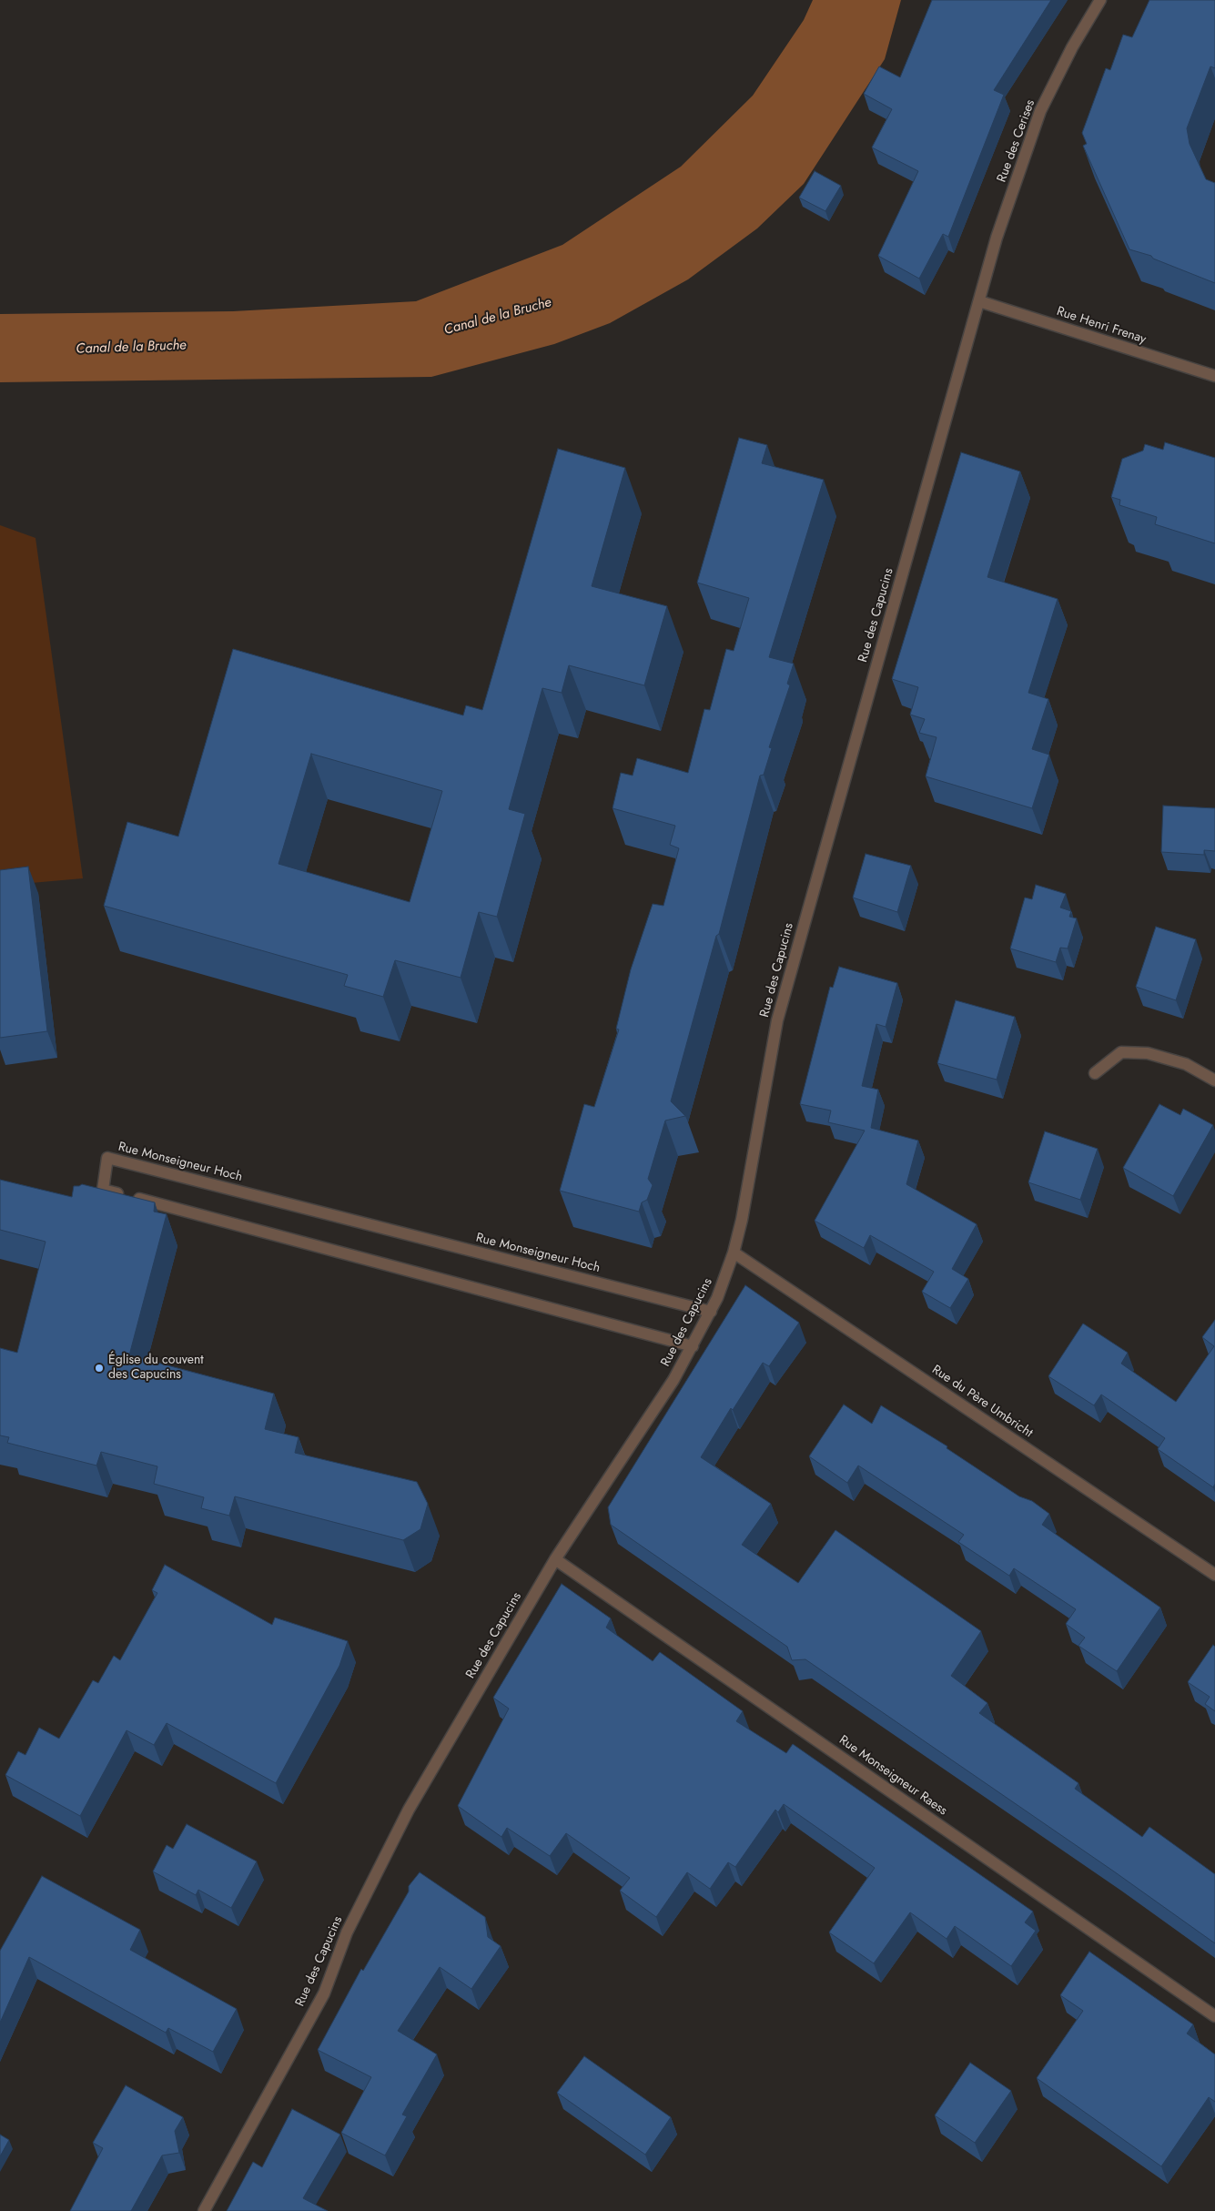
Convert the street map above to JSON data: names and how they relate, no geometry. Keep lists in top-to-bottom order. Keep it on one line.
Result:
{"streets":{"street":["Rue des Cerises","Rue Henri Frenay","Rue des Capucins","Rue Monseigneur Hoch","Rue du Père Umbricht","Rue Monseigneur Raess"]},"crossings":[["Rue des Cerises","Rue Henri Frenay"],["Rue des Cerises","Rue des Capucins"],["Rue Henri Frenay","Rue des Capucins"],["Rue des Capucins","Rue Monseigneur Hoch"],["Rue des Capucins","Rue du Père Umbricht"],["Rue des Capucins","Rue Monseigneur Raess"]],"water":["Canal de la Bruche"],"places":["Église du couvent des Capucins"]}
